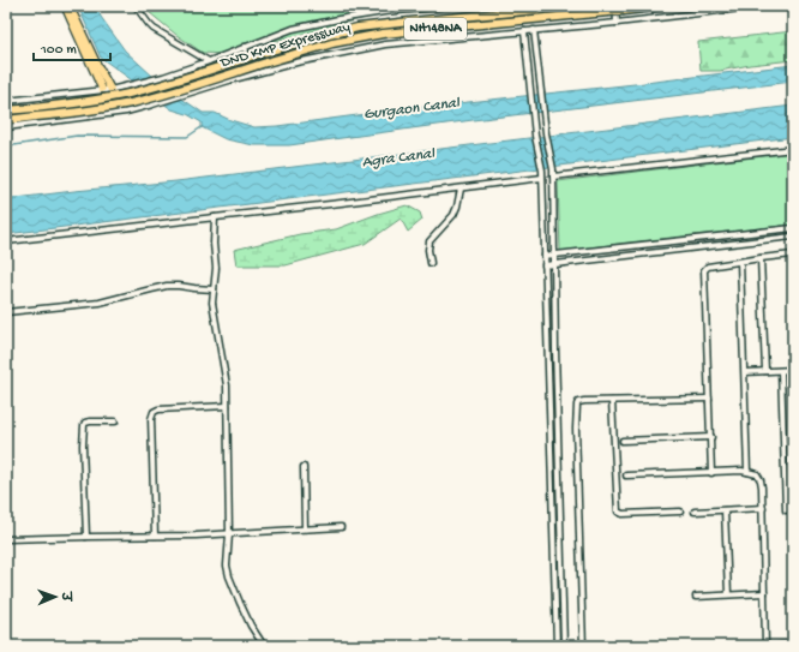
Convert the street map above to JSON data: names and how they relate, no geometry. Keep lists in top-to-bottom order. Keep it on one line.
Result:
{"streets":{"highway":["NH148NA","DND KMP Expressway"]},"water":["Gurgaon Canal","Agra Canal"],"scale_bar":"100 m","north":"right"}
